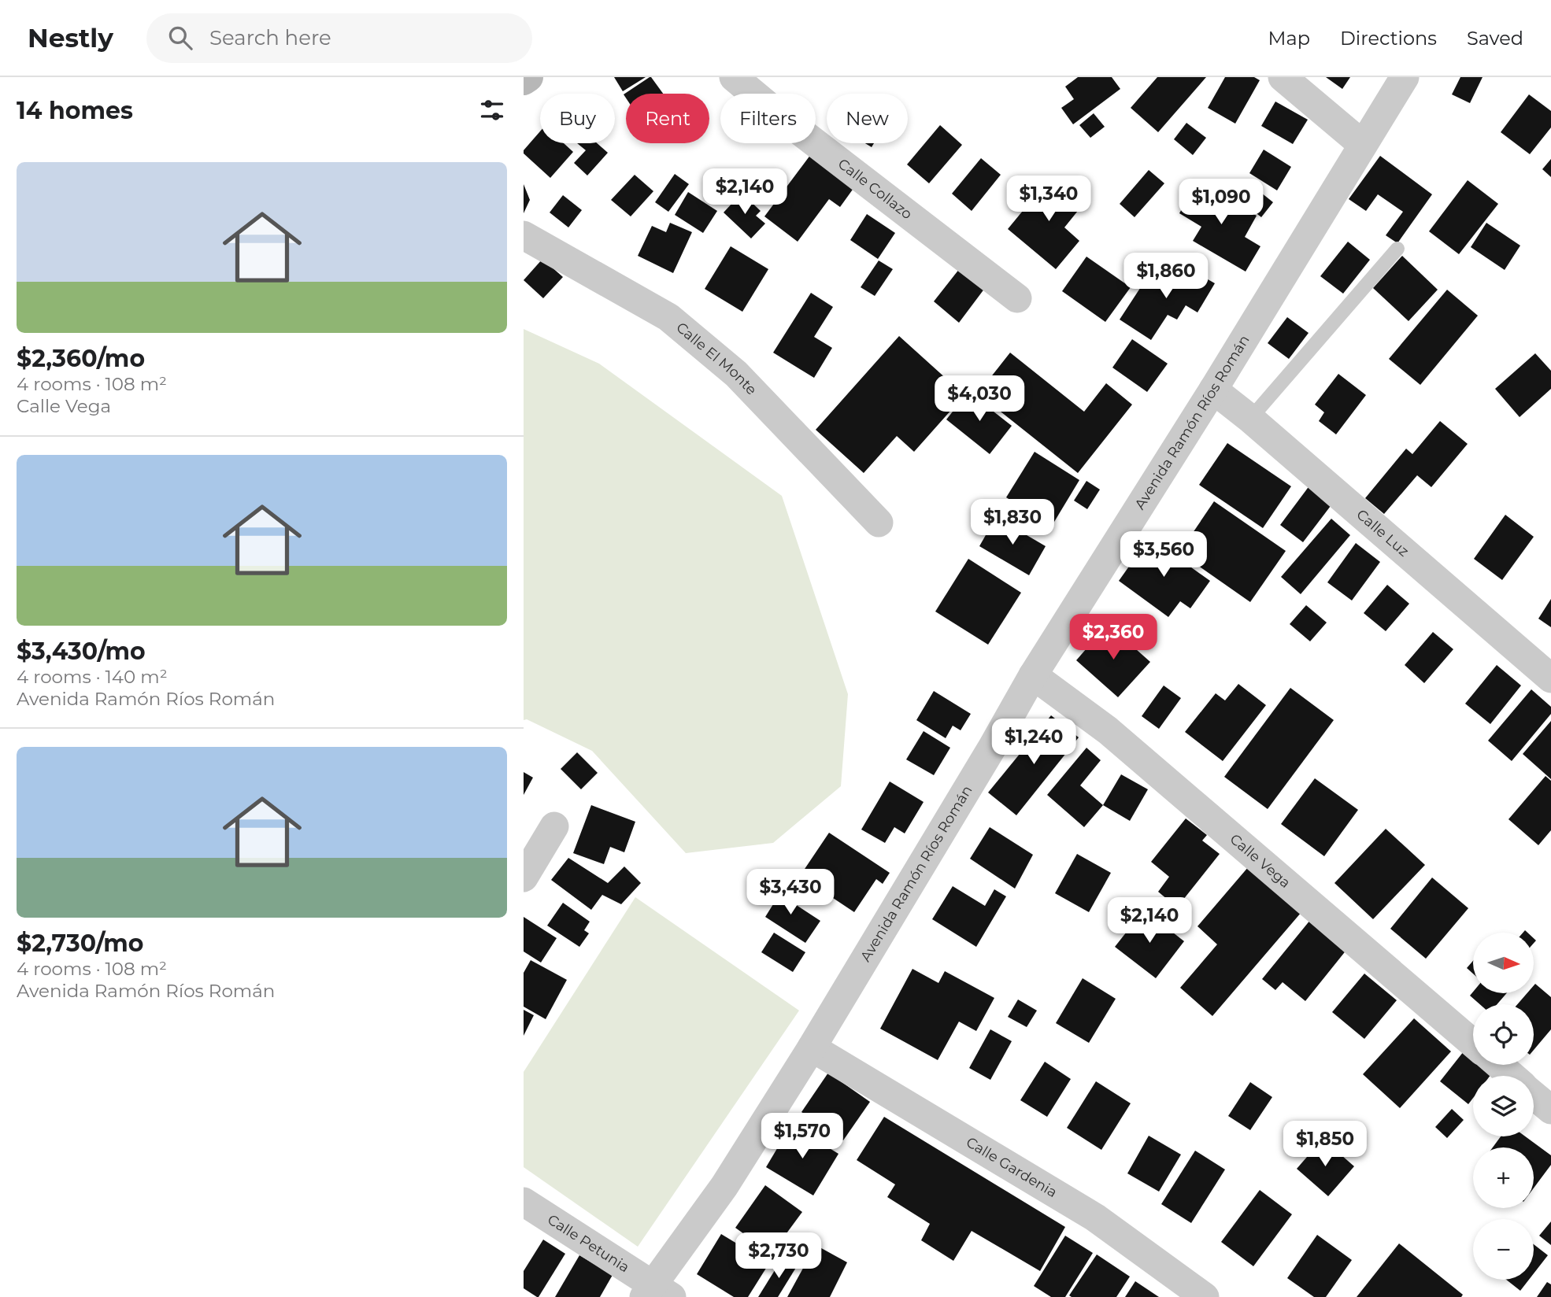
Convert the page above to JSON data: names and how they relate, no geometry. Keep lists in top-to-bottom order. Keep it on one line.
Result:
{"streets":{"street":["Calle Collazo","Calle El Monte","Avenida Ramón Ríos Román","Calle Luz","Calle Vega","Calle Gardenia","Calle Petunia"]},"crossings":[["Avenida Ramón Ríos Román","Calle Luz"],["Avenida Ramón Ríos Román","Calle Vega"],["Avenida Ramón Ríos Román","Calle Gardenia"],["Avenida Ramón Ríos Román","Calle Petunia"]],"north":"right","page":{"header":"Nestly","search":"Search here","nav":["Map","Directions","Saved"],"heading":"14 homes","chip":["Buy","Rent","Filters","New"],"list":[{"name":"$2,360/mo","note":"4 rooms · 108 m² · Calle Vega"},{"name":"$3,430/mo","note":"4 rooms · 140 m² · Avenida Ramón Ríos Román"},{"name":"$2,730/mo","note":"4 rooms · 108 m² · Avenida Ramón Ríos Román"}],"price":["$2,140","$1,340","$1,090","$1,860","$4,030","$1,830","$3,560","$2,360","$1,240","$3,430","$2,140","$1,570","$1,850","$2,730"],"map_buttons":["+","−"]}}
